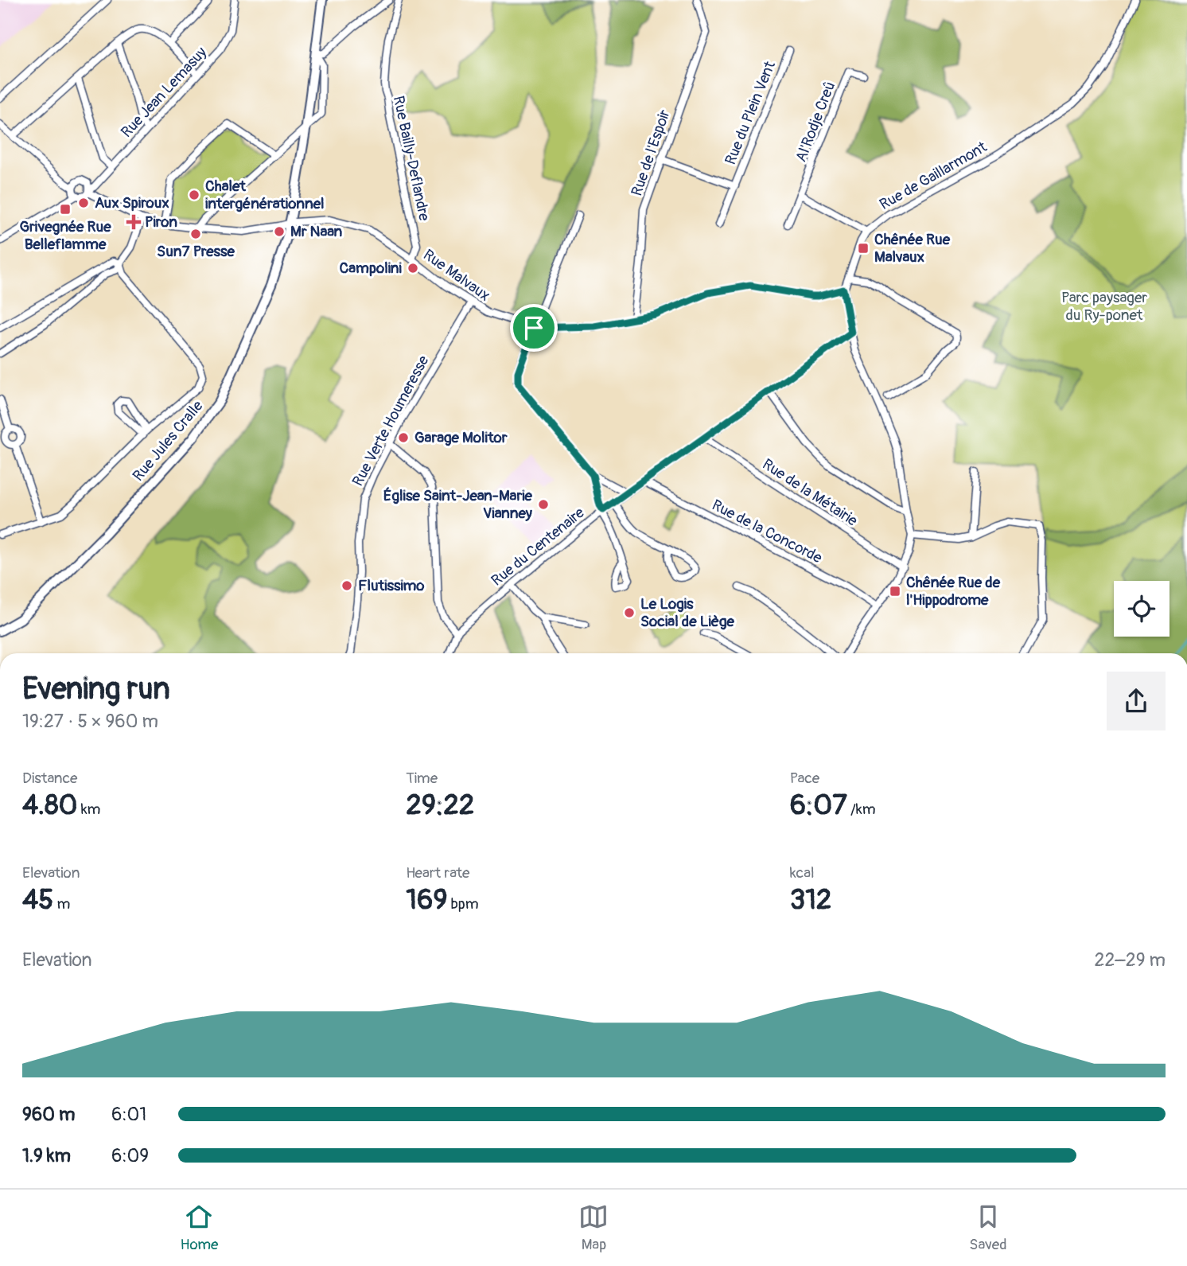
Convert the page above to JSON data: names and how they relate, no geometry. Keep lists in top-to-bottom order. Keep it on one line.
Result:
{"streets":{"street":["Rue Jean Lemasuy","Rue du Plein Vent","Al'Rodje Creû","Rue de l'Espoir","Rue Bailly-Deflandre","Rue de Gaillarmont","Rue Malvaux","Rue Verte Houmeresse","Rue Jules Cralle","Rue de la Métairie","Rue de la Concorde","Rue du Centenaire"]},"crossings":[["Rue Jean Lemasuy","Rue Malvaux"],["Rue du Plein Vent","Rue de l'Espoir"],["Rue de l'Espoir","Rue Malvaux"],["Rue Bailly-Deflandre","Rue Malvaux"],["Rue de Gaillarmont","Rue Malvaux"],["Rue Malvaux","Rue Verte Houmeresse"],["Rue Malvaux","Rue Jules Cralle"],["Rue de la Métairie","Rue du Centenaire"],["Rue de la Concorde","Rue du Centenaire"]],"parks":["Parc paysager du Ry-ponet"],"places":{"other":["Chalet intergénérationnel","Aux Spiroux","Mr Naan","Sun7 Presse","Campolini","Garage Molitor","Église Saint-Jean-Marie Vianney","Flutissimo","Le Logis Social de Liège"],"transit":["Grivegnée Rue Belleflamme","Chênée Rue Malvaux","Chênée Rue de l'Hippodrome"],"health":["Piron"]},"page":{"heading":["Evening run","19:27 · 5 × 960 m"],"stats":[["Distance","4.80 km"],["Time","29:22"],["Pace","6:07 /km"],["Elevation","45 m"],["Heart rate","169 bpm"],["kcal","312"]],"chart":["Elevation","22–29 m"],"list":[{"name":"960 m","note":"6:01"},{"name":"1.9 km","note":"6:09"}],"tabs":["Home","Map","Saved"]}}
